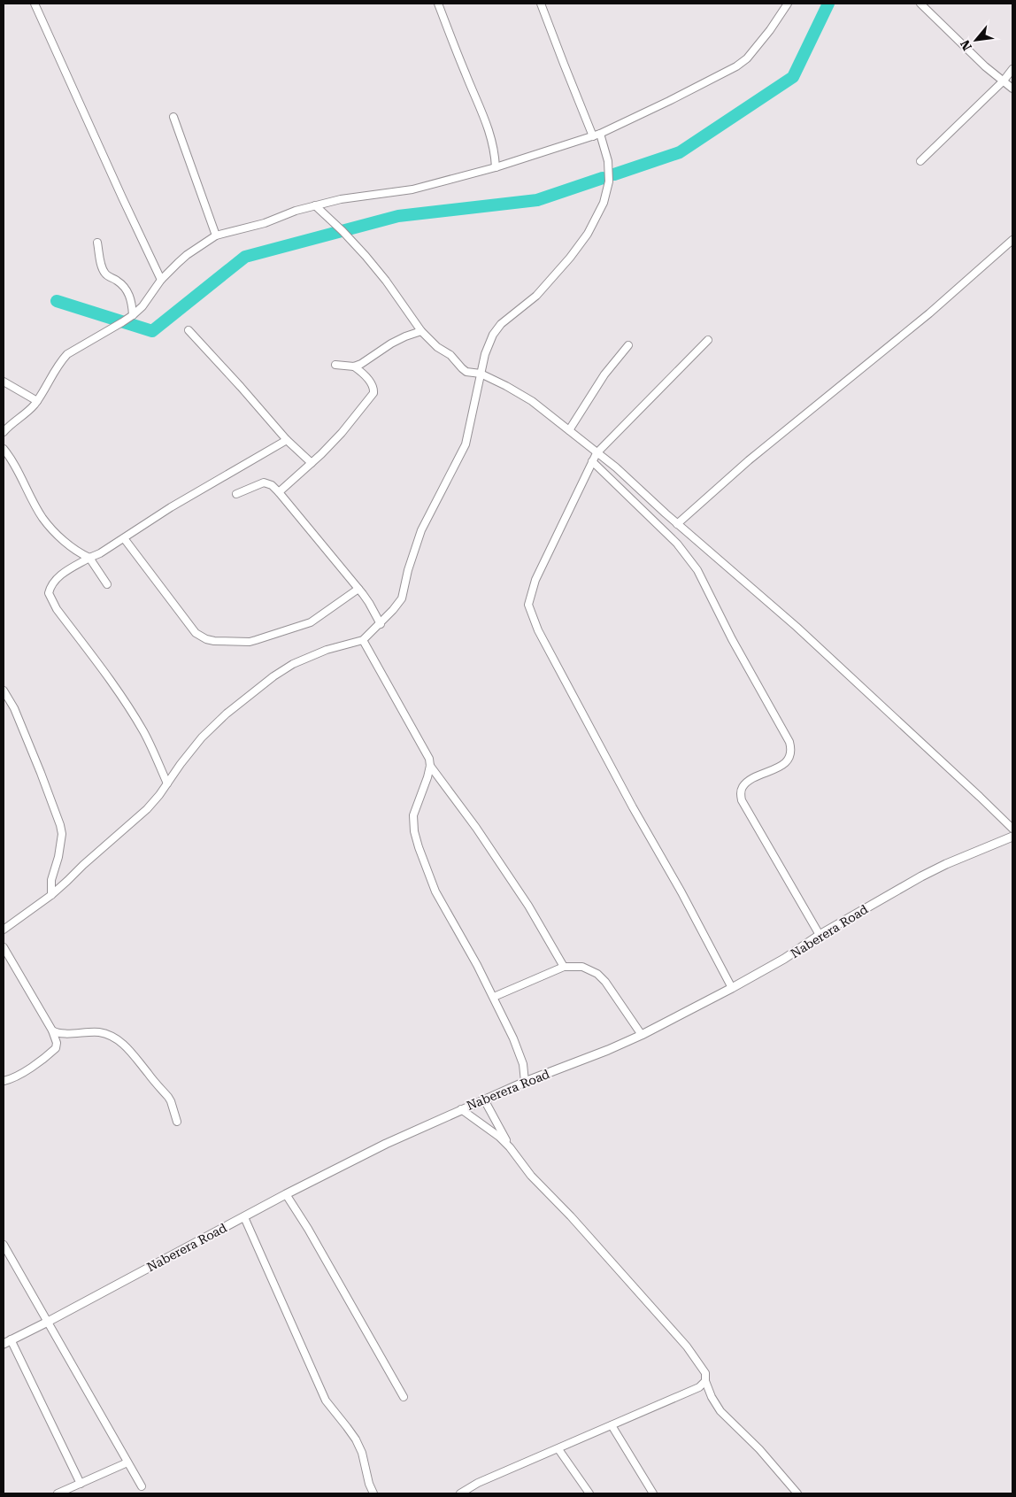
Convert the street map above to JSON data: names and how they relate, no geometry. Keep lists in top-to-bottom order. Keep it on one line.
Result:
{"streets":{"street":["Naberera Road"]},"north":"bottom left"}
